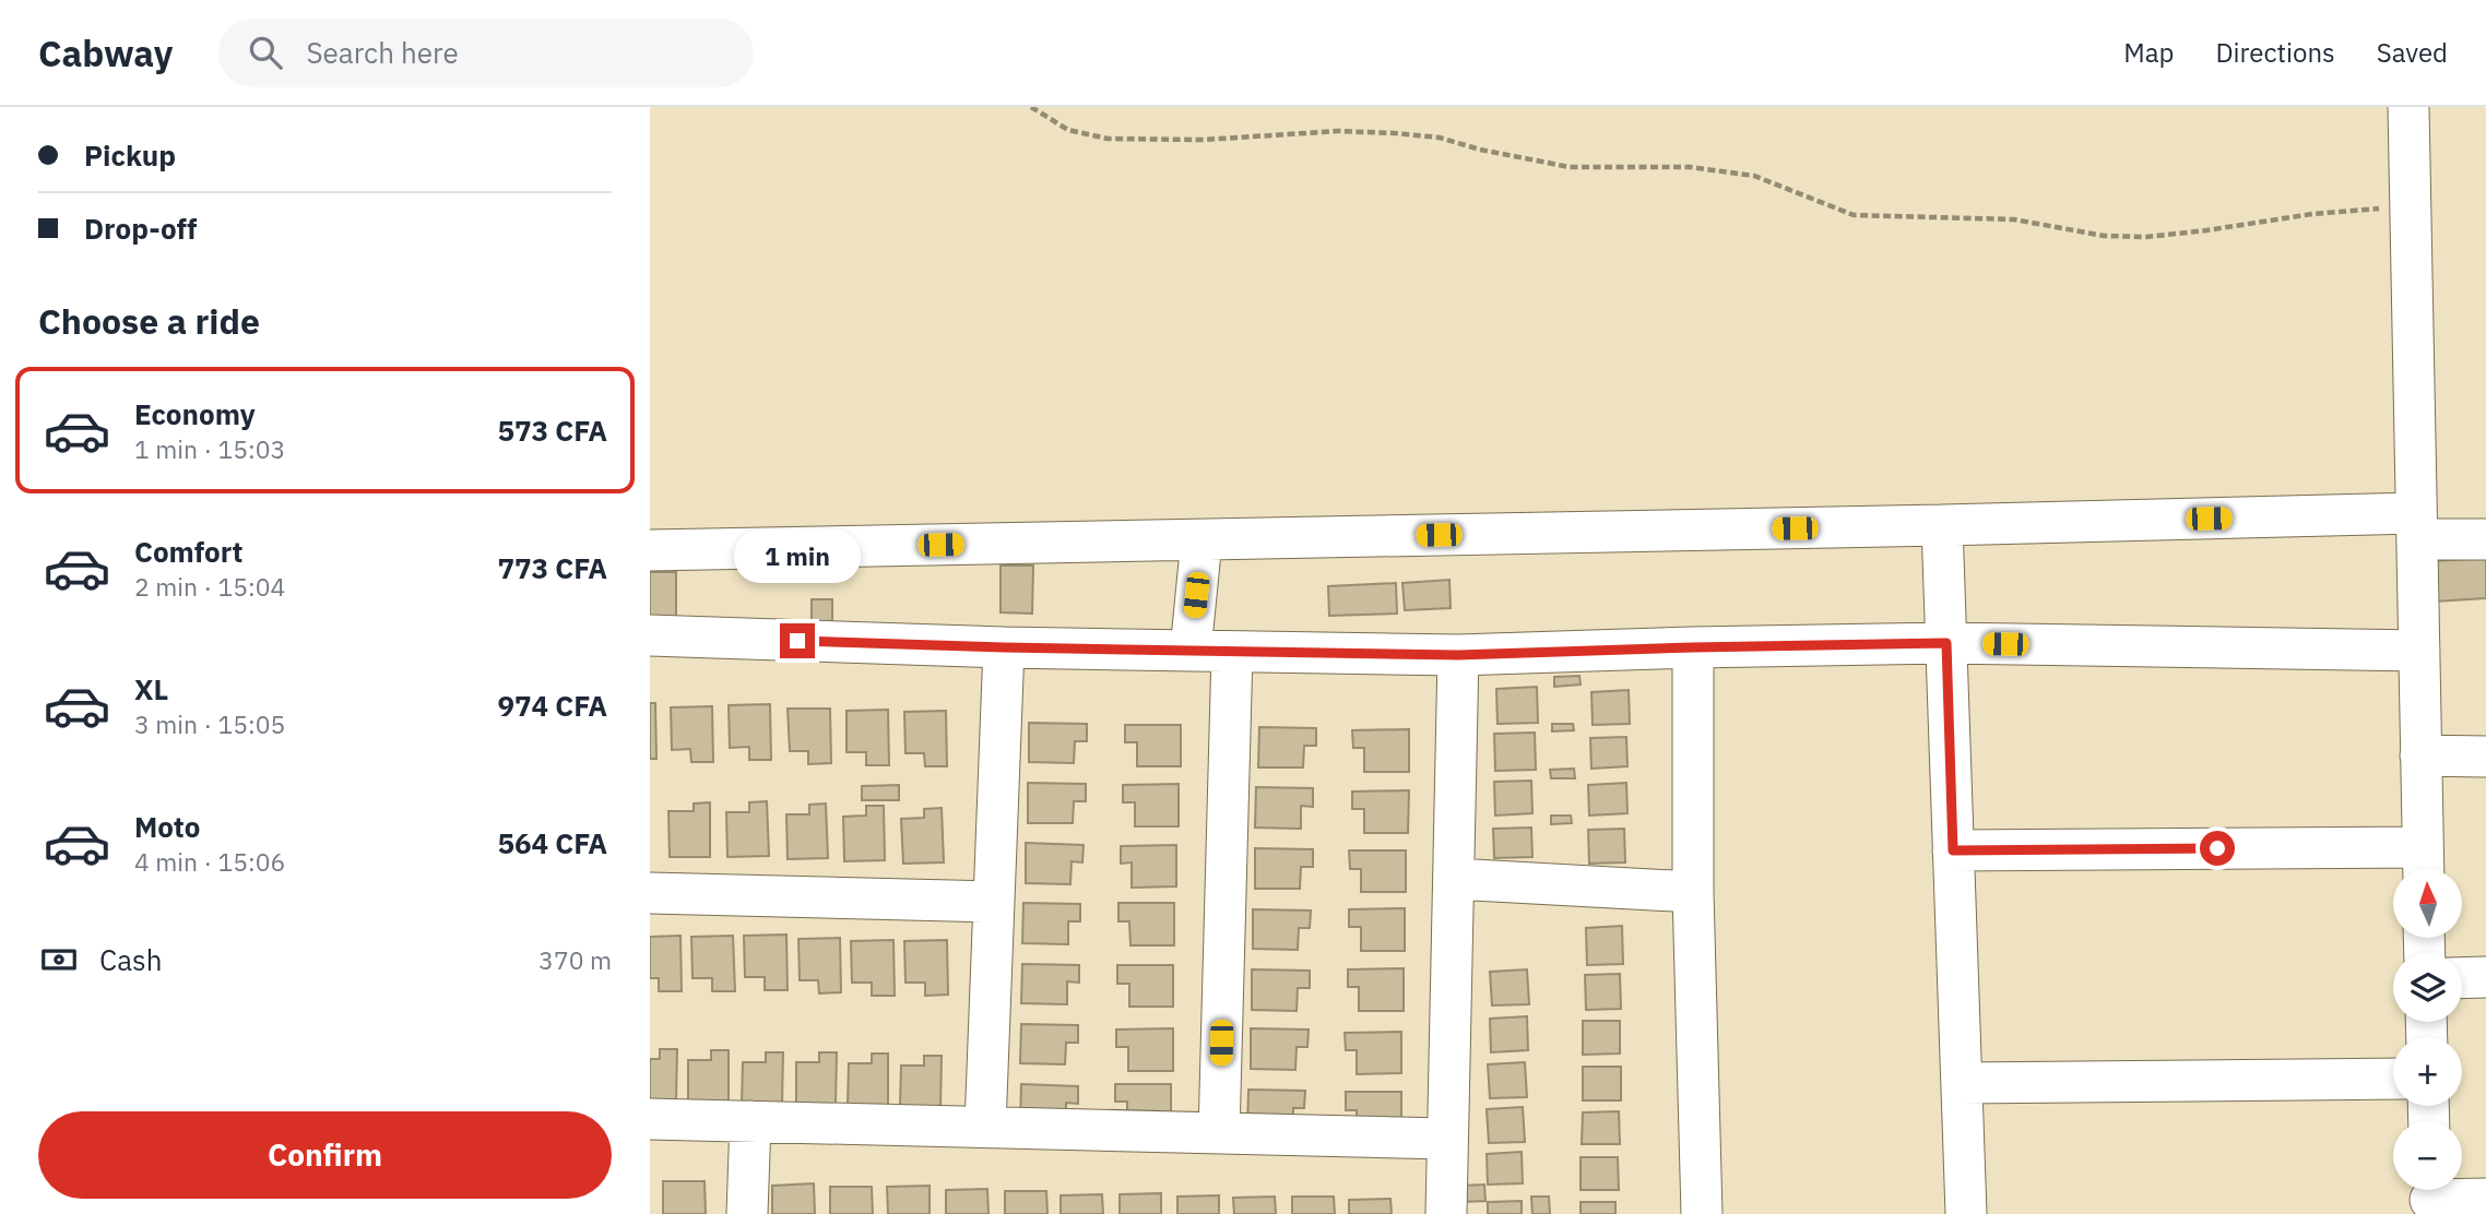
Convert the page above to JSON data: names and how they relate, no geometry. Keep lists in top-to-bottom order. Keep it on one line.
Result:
{"north":"top","page":{"header":"Cabway","search":"Search here","nav":["Map","Directions","Saved"],"banner":["Pickup","Drop-off"],"heading":"Choose a ride","list":[{"name":"Economy","note":"1 min · 15:03","value":"573 CFA"},{"name":"Comfort","note":"2 min · 15:04","value":"773 CFA"},{"name":"XL","note":"3 min · 15:05","value":"974 CFA"},{"name":"Moto","note":"4 min · 15:06","value":"564 CFA"}],"bubble":"1 min","map_buttons":["+","−"],"pay":["Cash","370 m"],"buttons":"Confirm"}}
